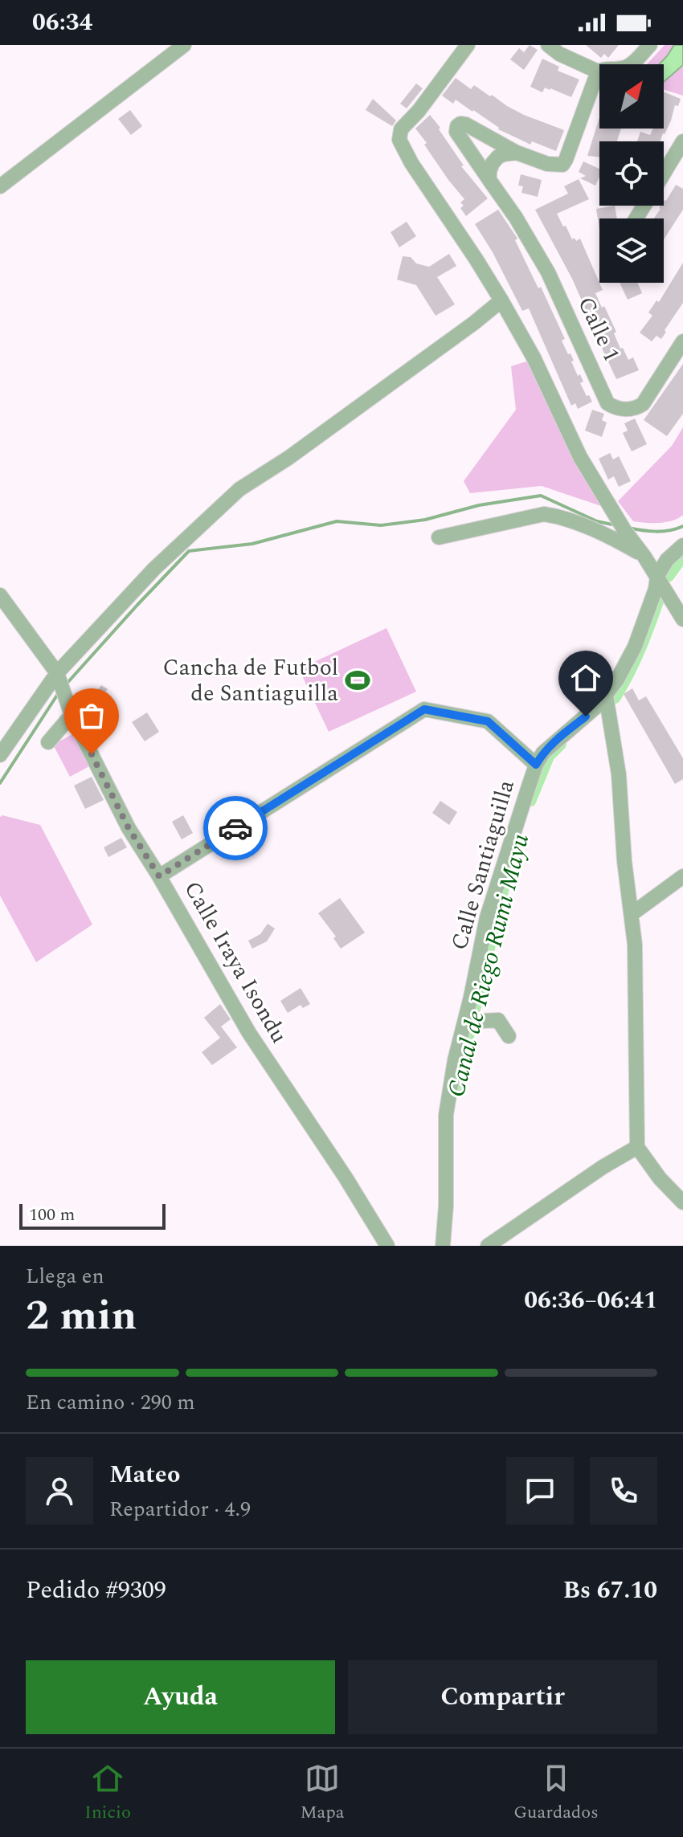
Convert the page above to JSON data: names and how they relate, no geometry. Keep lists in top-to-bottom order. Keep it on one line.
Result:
{"streets":{"street":["Calle 1","Calle Santiaguilla","Calle Iraya Isondu"]},"water":["Canal de Riego Rumi Mayu"],"places":{"sports":["Cancha de Futbol de Santiaguilla"]},"scale_bar":"100 m","north":"top right","page":{"status":"06:34","scale":"100 m","heading":["2 min","Llega en","06:36–06:41"],"panel":["Mateo","Repartidor · 4.9","Pedido #9309","Bs 67.10"],"bar":"En camino · 290 m","buttons":["Ayuda","Compartir"],"tabs":["Inicio","Mapa","Guardados"]}}
